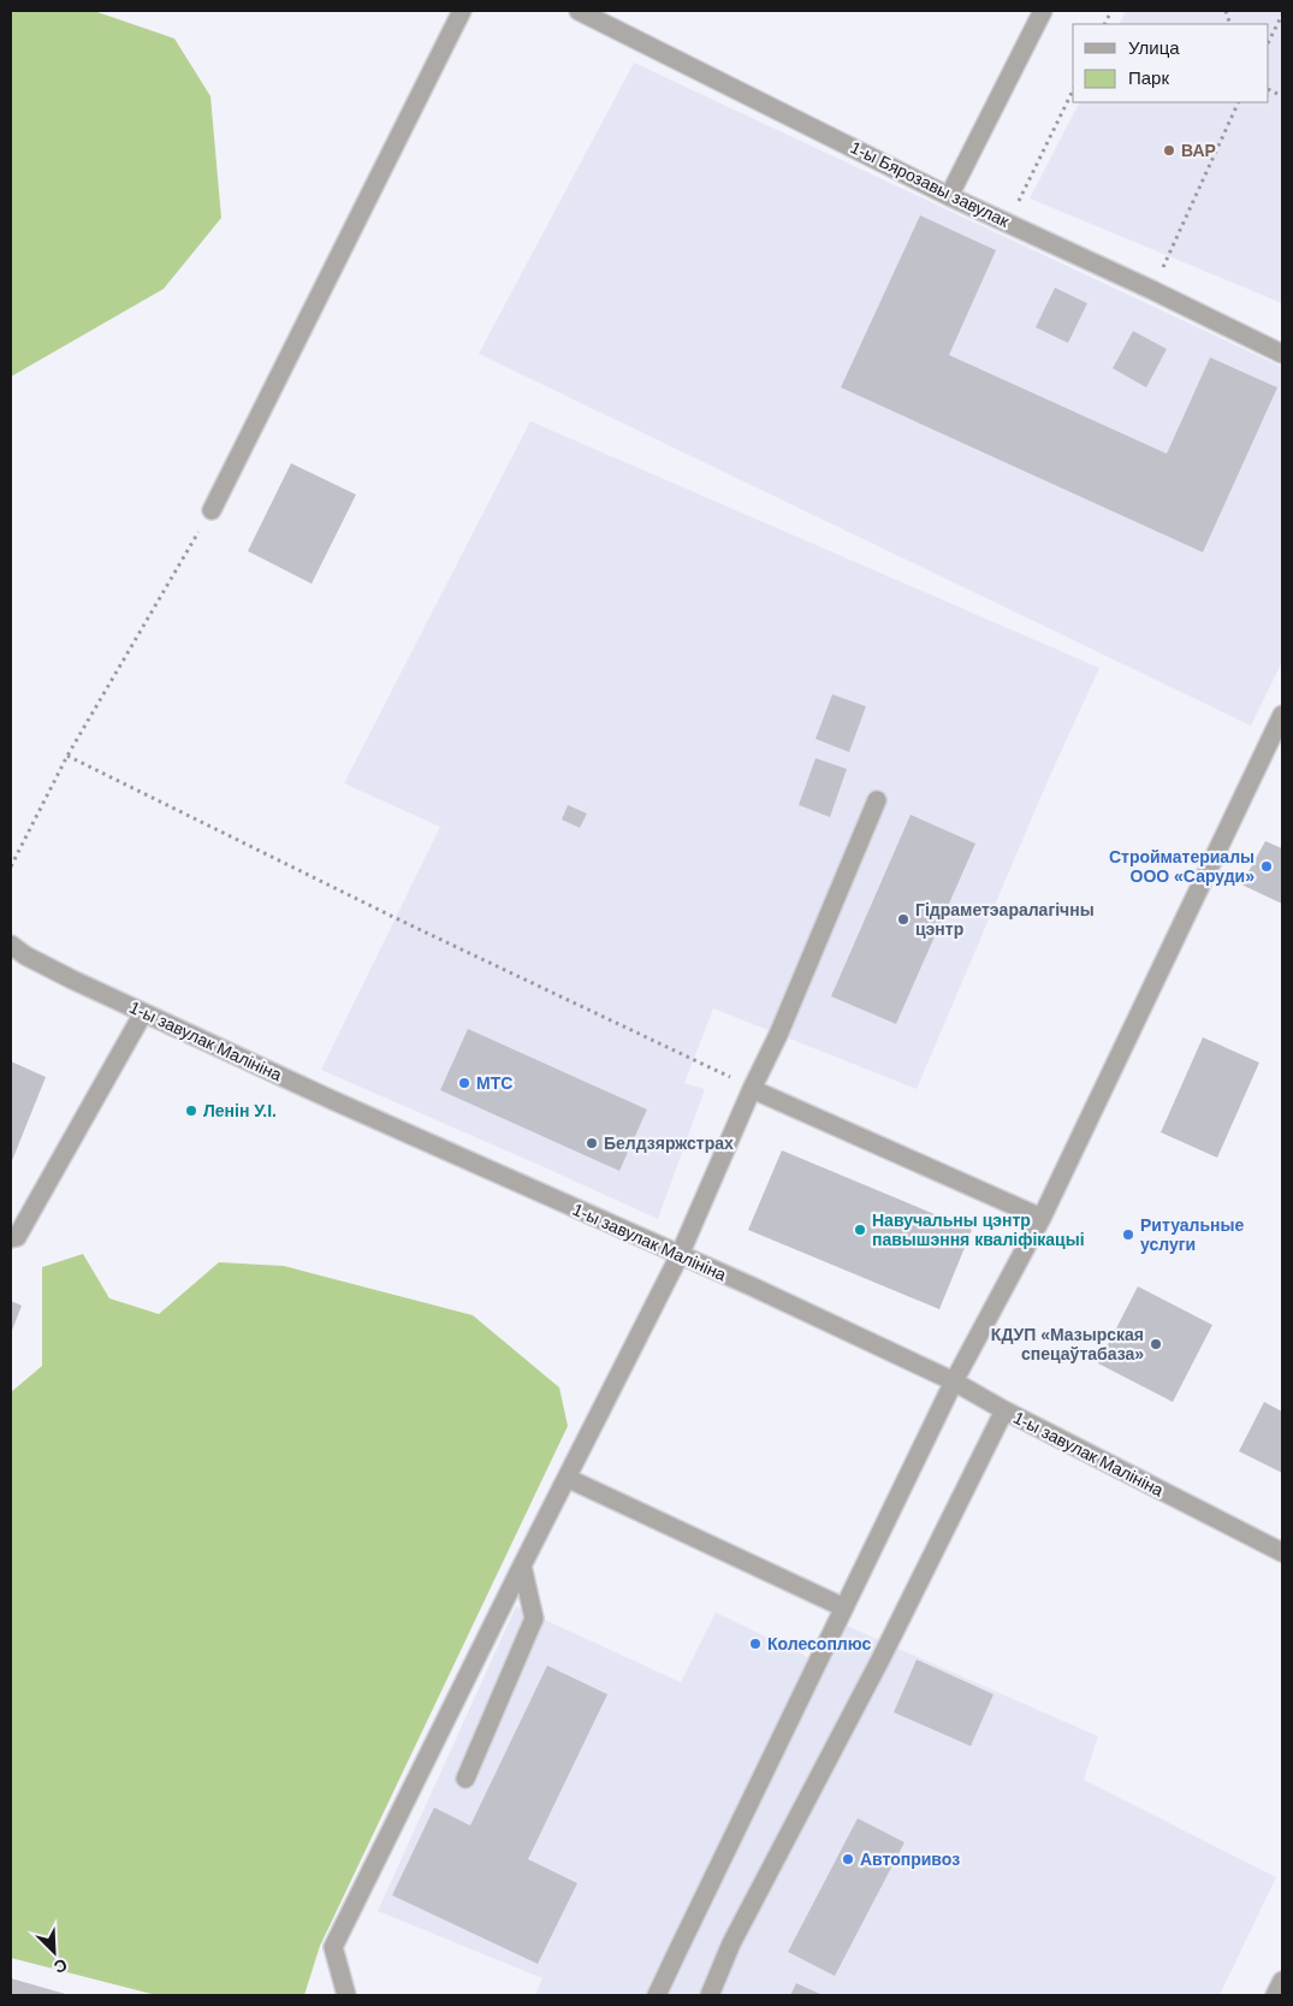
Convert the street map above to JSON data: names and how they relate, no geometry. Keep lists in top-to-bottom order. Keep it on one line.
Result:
{"streets":{"street":["1-ы Бярозавы завулак","1-ы завулак Малініна"]},"places":["ВАР","Стройматериалы ООО «Саруди»","Гідраметэаралагічны цэнтр","МТС","Ленін У.І.","Белдзяржстрах","Навучальны цэнтр павышэння кваліфікацыі","Ритуальные услуги","КДУП «Мазырская спецаўтабаза»","Колесоплюс","Автопривоз"],"legend":["Улица","Парк"],"north":"bottom right"}
